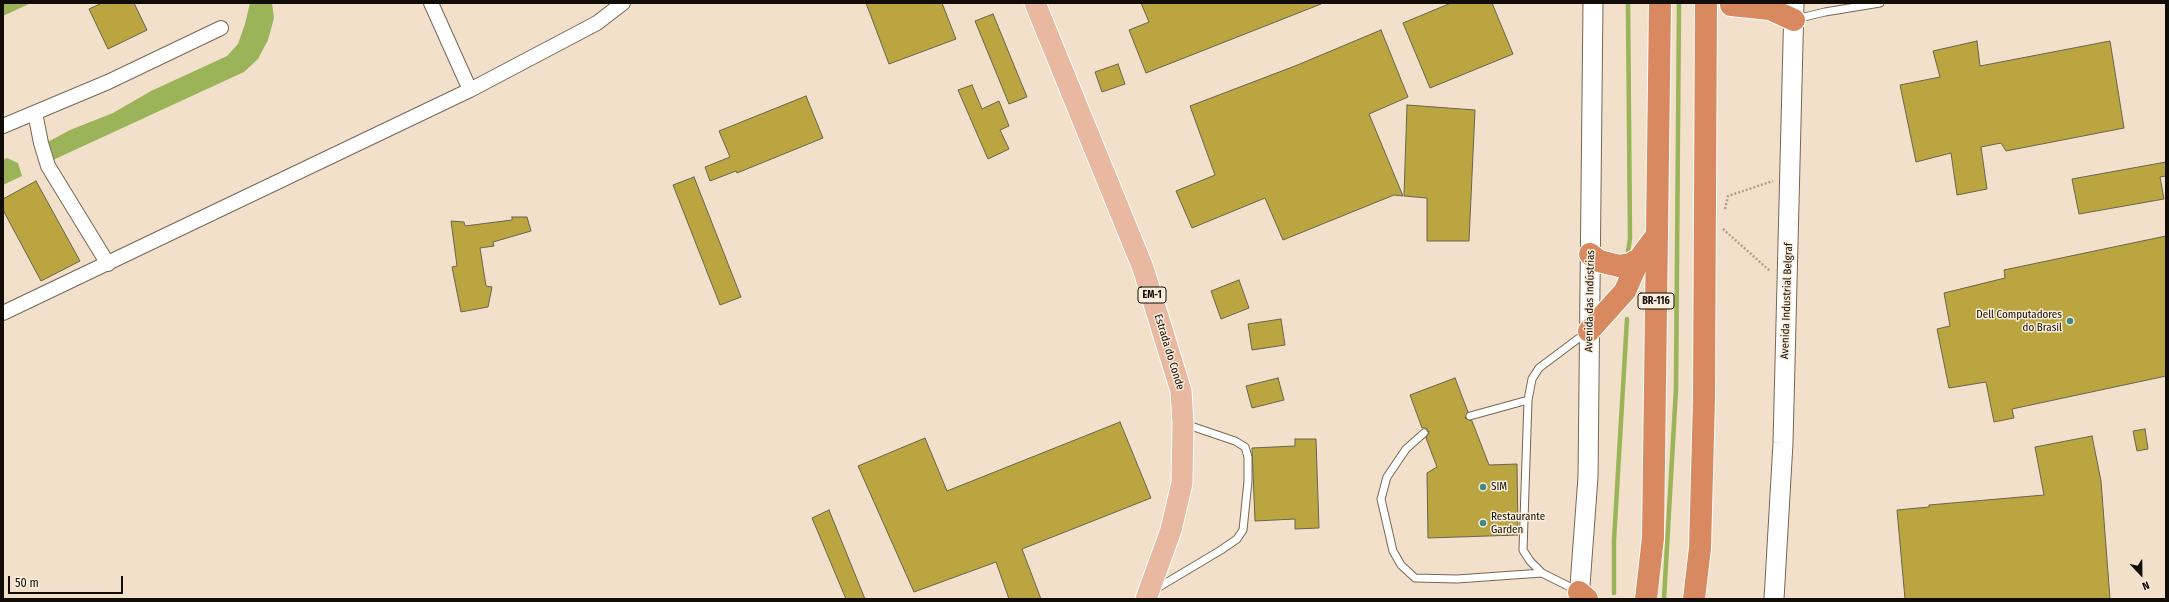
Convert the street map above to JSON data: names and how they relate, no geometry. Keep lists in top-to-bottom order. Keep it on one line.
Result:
{"streets":{"highway":["BR-116"],"main road":["EM-1","Avenida das Indústrias","Avenida Industrial Belgraf","Estrada do Conde"]},"places":["Dell Computadores do Brasil","SIM","Restaurante Garden"],"scale_bar":"50 m","north":"bottom"}
